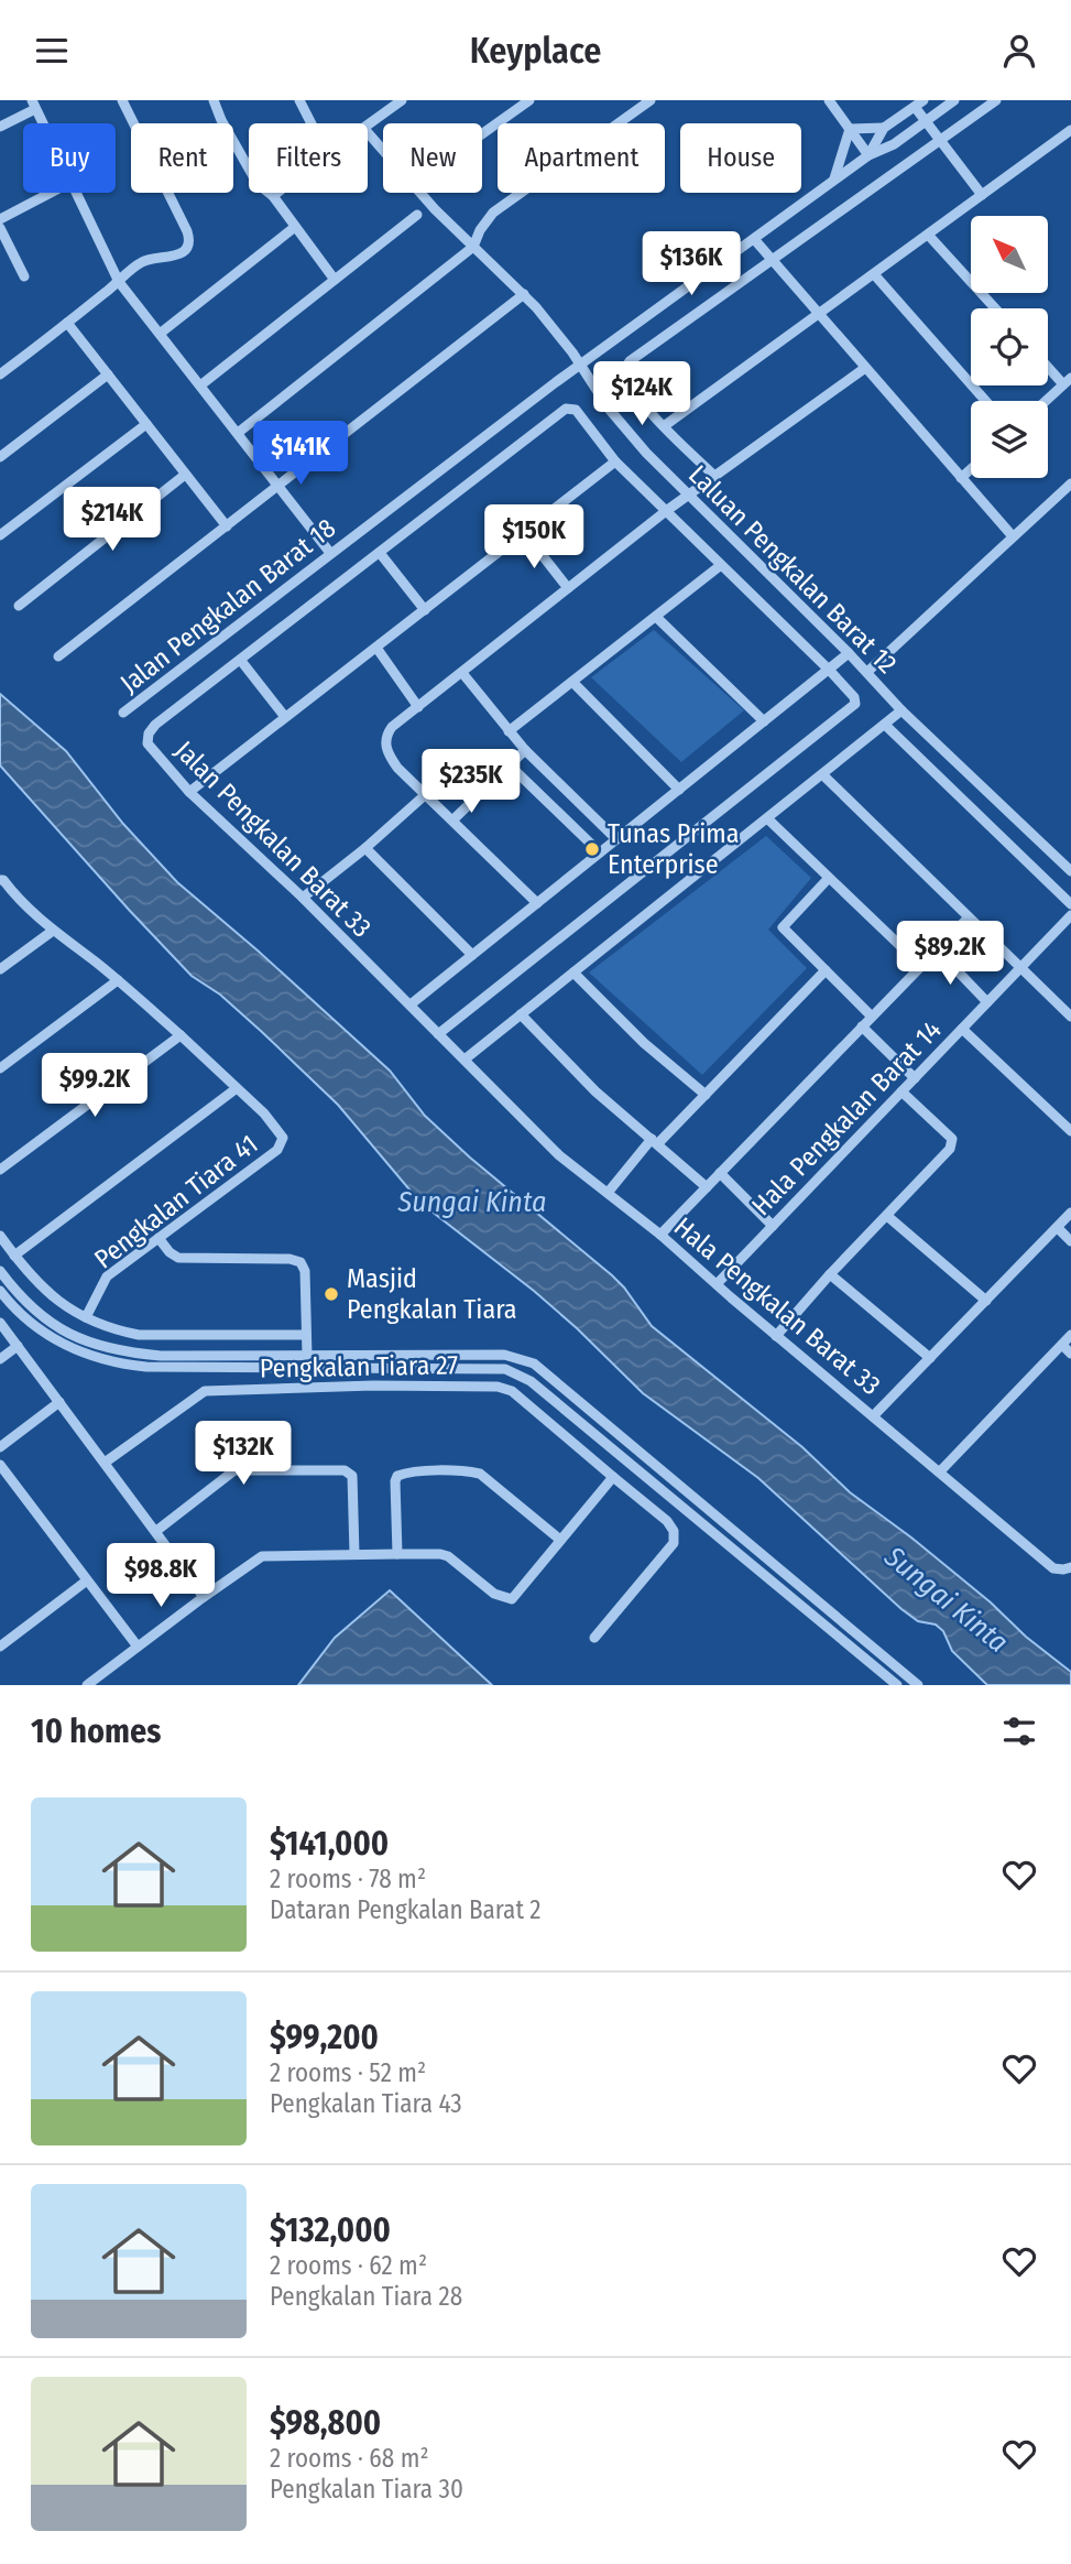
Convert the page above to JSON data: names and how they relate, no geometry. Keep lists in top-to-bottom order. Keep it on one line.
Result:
{"streets":{"street":["Laluan Pengkalan Barat 12","Jalan Pengkalan Barat 18","Jalan Pengkalan Barat 33","Hala Pengkalan Barat 14","Pengkalan Tiara 41","Hala Pengkalan Barat 33","Pengkalan Tiara 27"]},"crossings":[["Laluan Pengkalan Barat 12","Jalan Pengkalan Barat 18"],["Jalan Pengkalan Barat 33","Hala Pengkalan Barat 33"],["Hala Pengkalan Barat 14","Hala Pengkalan Barat 33"]],"water":["Sungai Kinta"],"places":["Tunas Prima Enterprise","Masjid Pengkalan Tiara"],"north":"top left","page":{"header":"Keyplace","chip":["Buy","Rent","Filters","New","Apartment","House"],"price":["$136K","$124K","$141K","$214K","$150K","$235K","$89.2K","$99.2K","$132K","$98.8K"],"heading":"10 homes","list":[{"name":"$141,000","note":"2 rooms · 78 m² · Dataran Pengkalan Barat 2"},{"name":"$99,200","note":"2 rooms · 52 m² · Pengkalan Tiara 43"},{"name":"$132,000","note":"2 rooms · 62 m² · Pengkalan Tiara 28"},{"name":"$98,800","note":"2 rooms · 68 m² · Pengkalan Tiara 30"}]}}
